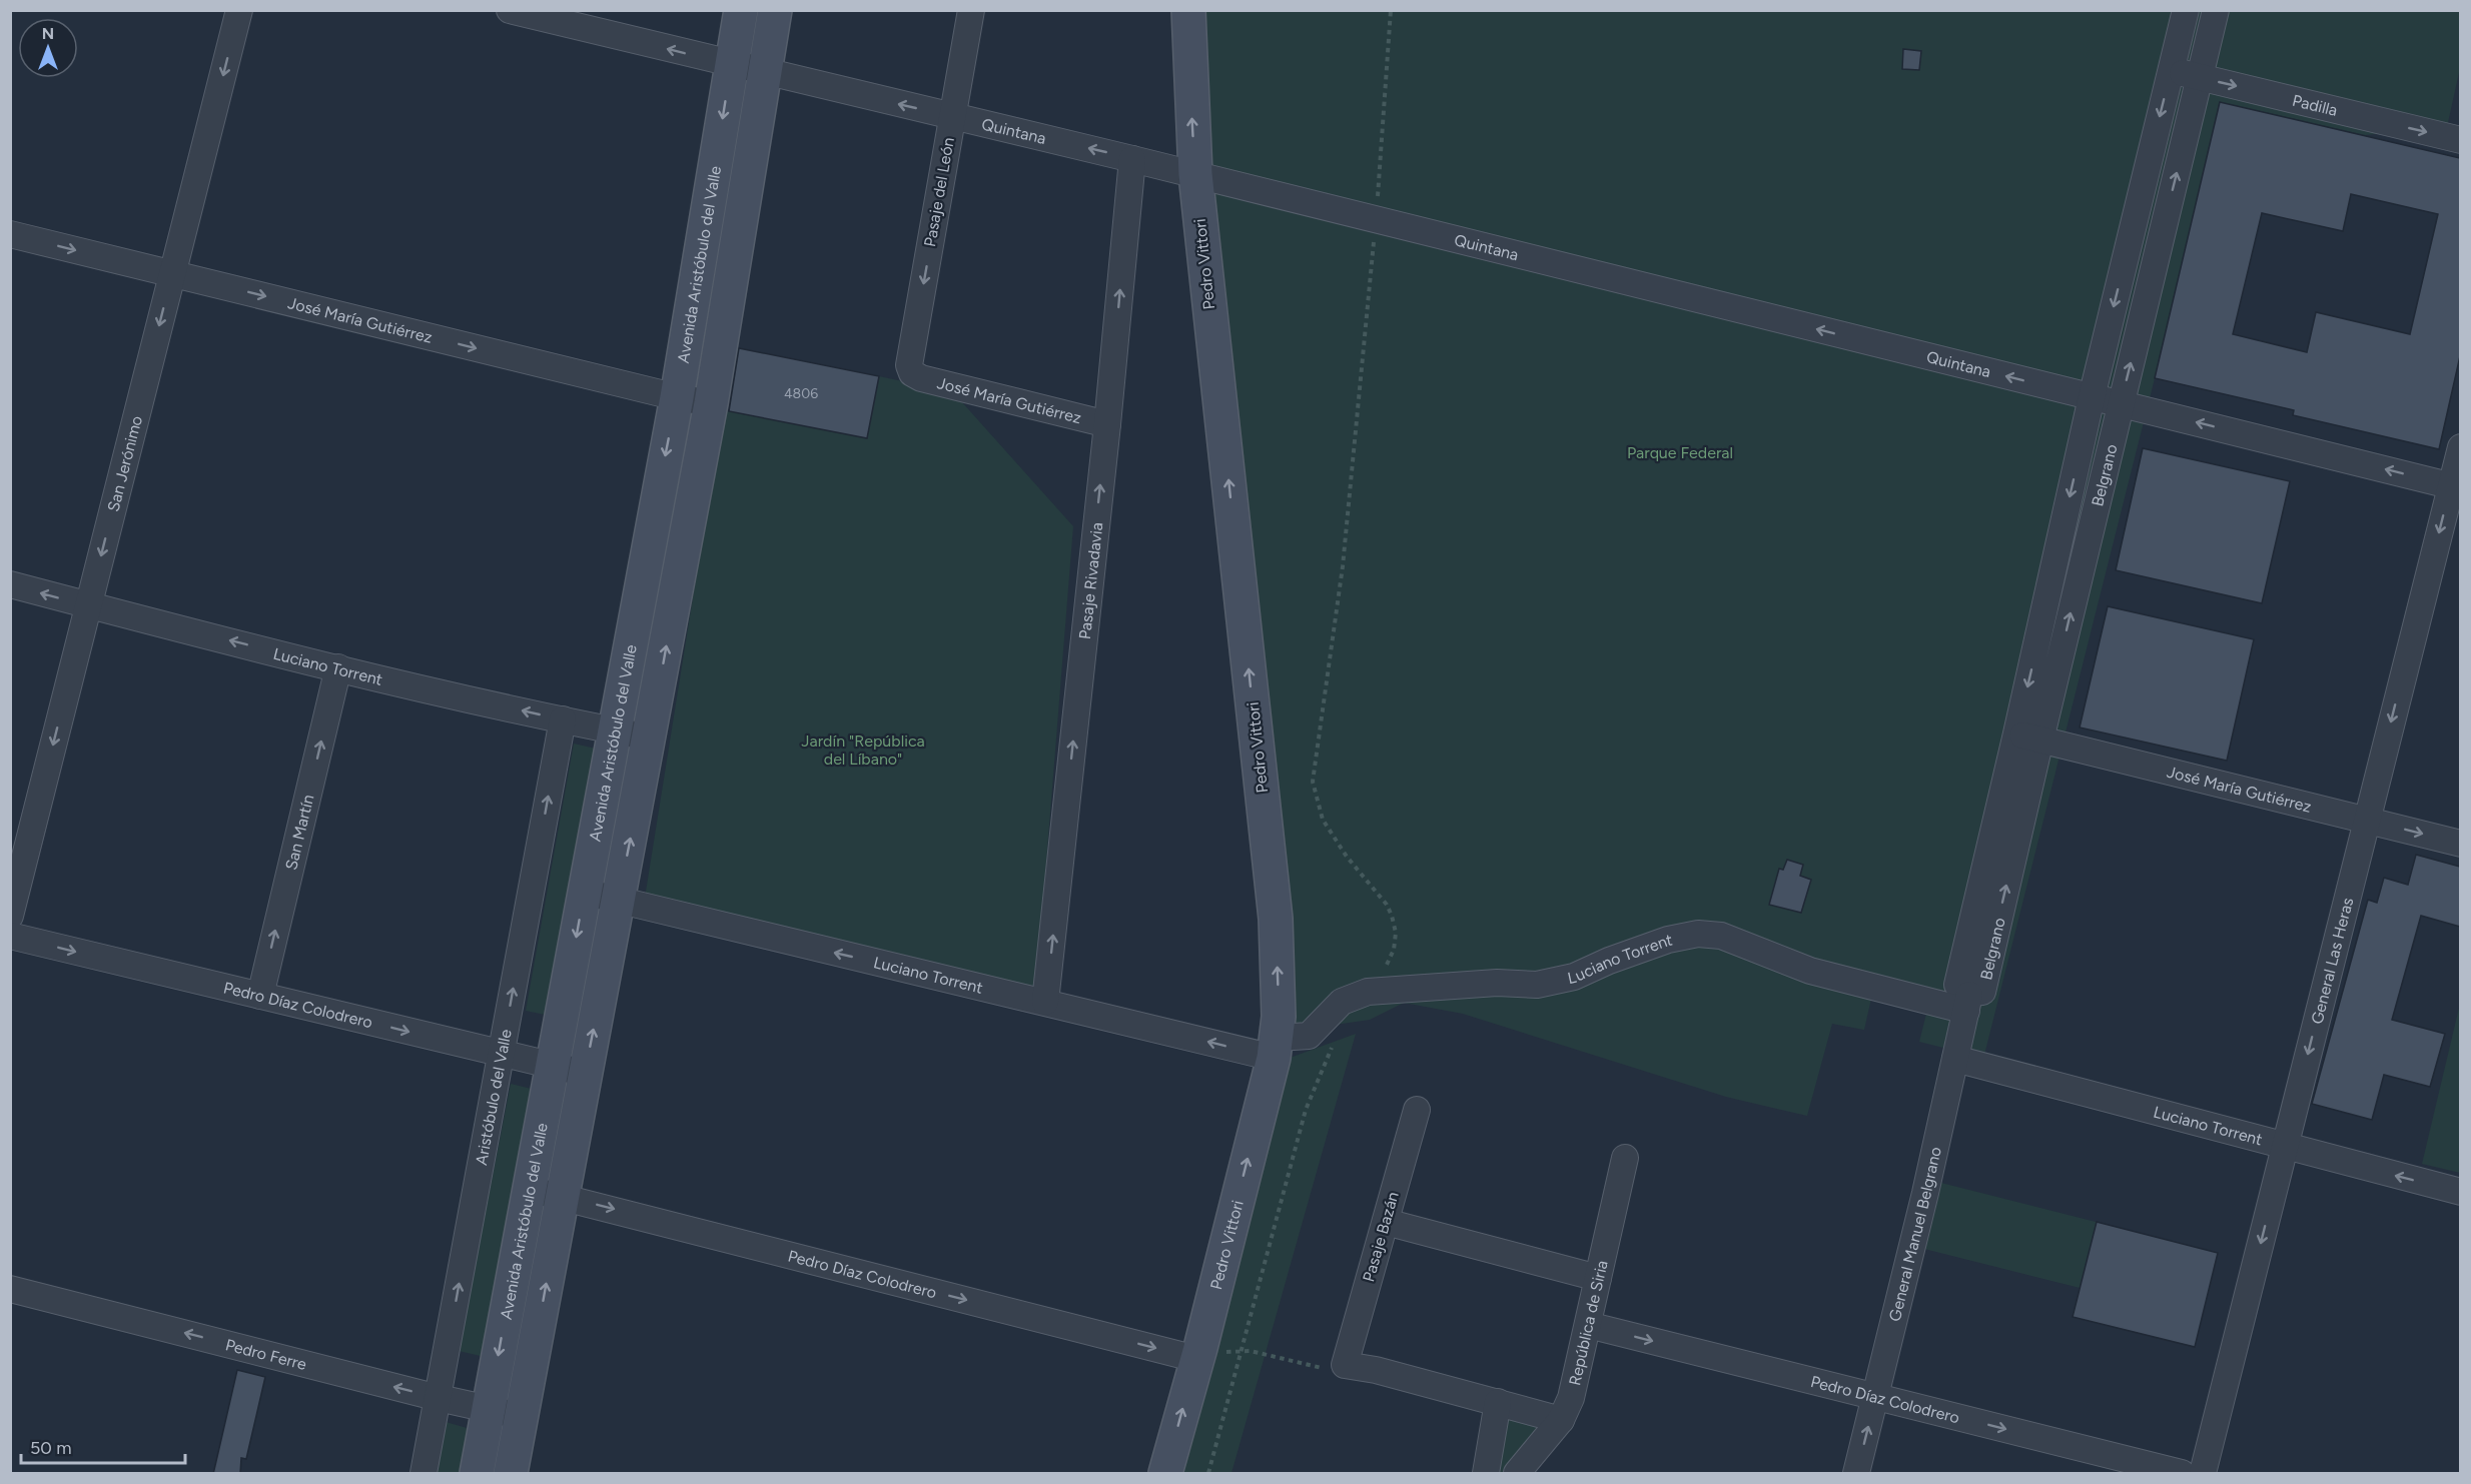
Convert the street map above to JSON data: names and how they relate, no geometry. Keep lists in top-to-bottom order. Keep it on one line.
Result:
{"streets":{"main road":["Avenida Aristóbulo del Valle","Pedro Vittori"],"street":["Padilla","Quintana","Pasaje del León","José María Gutiérrez","San Jerónimo","Belgrano","Pasaje Rivadavia","Luciano Torrent","San Martín","General Las Heras","Pedro Díaz Colodrero","Aristóbulo del Valle","General Manuel Belgrano","Pasaje Bazán","República de Siria","Pedro Ferre"]},"crossings":[["Padilla","Belgrano"],["Quintana","Pasaje del León"],["Quintana","Avenida Aristóbulo del Valle"],["Quintana","Pedro Vittori"],["Quintana","Belgrano"],["Quintana","Pasaje Rivadavia"],["Quintana","General Las Heras"],["Pasaje del León","José María Gutiérrez"],["Avenida Aristóbulo del Valle","José María Gutiérrez"],["Avenida Aristóbulo del Valle","Luciano Torrent"],["Avenida Aristóbulo del Valle","Pedro Díaz Colodrero"],["Avenida Aristóbulo del Valle","Pedro Ferre"],["Pedro Vittori","Luciano Torrent"],["Pedro Vittori","Pedro Díaz Colodrero"],["José María Gutiérrez","San Jerónimo"],["José María Gutiérrez","Belgrano"],["José María Gutiérrez","Pasaje Rivadavia"],["José María Gutiérrez","General Las Heras"],["San Jerónimo","Luciano Torrent"],["Belgrano","Luciano Torrent"],["Belgrano","General Manuel Belgrano"],["Pasaje Rivadavia","Luciano Torrent"],["Luciano Torrent","San Martín"],["Luciano Torrent","General Las Heras"],["Luciano Torrent","Aristóbulo del Valle"],["Luciano Torrent","General Manuel Belgrano"],["San Martín","Pedro Díaz Colodrero"],["Pedro Díaz Colodrero","Aristóbulo del Valle"],["Pedro Díaz Colodrero","General Manuel Belgrano"],["Pedro Díaz Colodrero","República de Siria"],["Aristóbulo del Valle","Pedro Ferre"]],"one_way":["Padilla","Quintana","Pasaje del León","Pedro Vittori","José María Gutiérrez","San Jerónimo","Pasaje Rivadavia","Luciano Torrent","San Martín","General Las Heras","Pedro Díaz Colodrero","Aristóbulo del Valle","Pedro Ferre"],"parks":["Parque Federal","Jardín \"República del Líbano\""],"house_numbers":["4806"],"scale_bar":"50 m","north":"top"}
